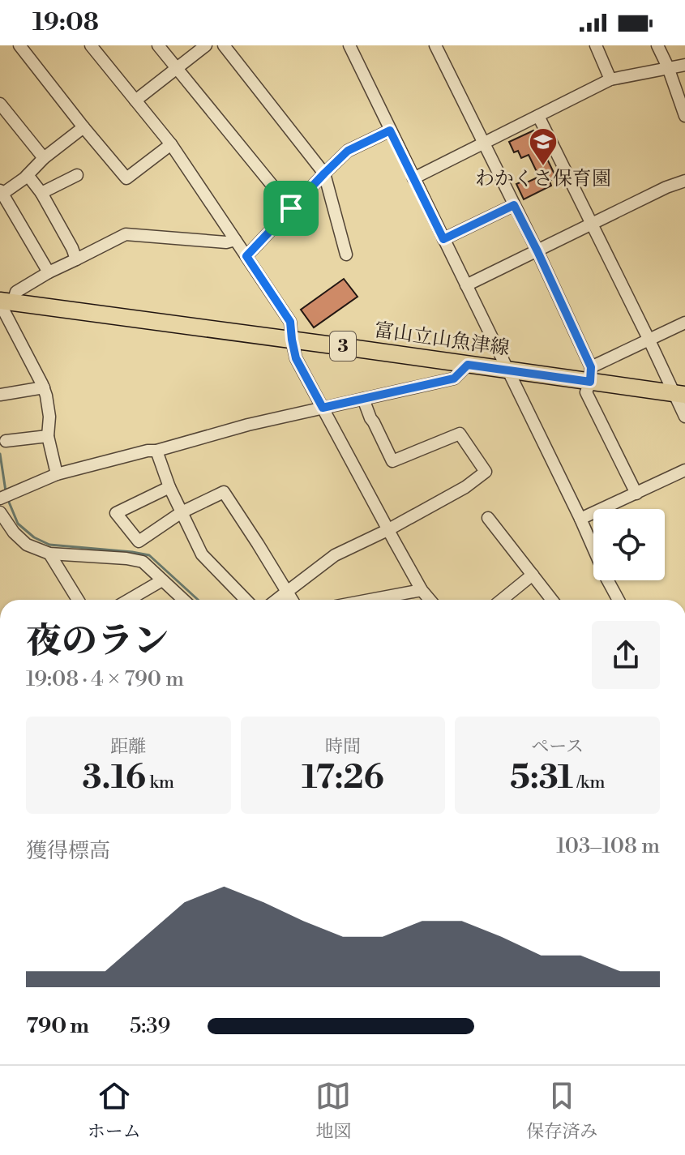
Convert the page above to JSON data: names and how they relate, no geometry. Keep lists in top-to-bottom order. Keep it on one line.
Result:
{"streets":{"main road":["富山立山魚津線","3"]},"places":{"school or university":["わかくさ保育園"]},"page":{"status":"19:08","heading":["夜のラン","19:08 · 4 × 790 m"],"stats":[["距離","3.16 km"],["時間","17:26"],["ペース","5:31 /km"]],"chart":["獲得標高","103–108 m"],"list":[{"name":"790 m","note":"5:39"}],"tabs":["ホーム","地図","保存済み"]}}
